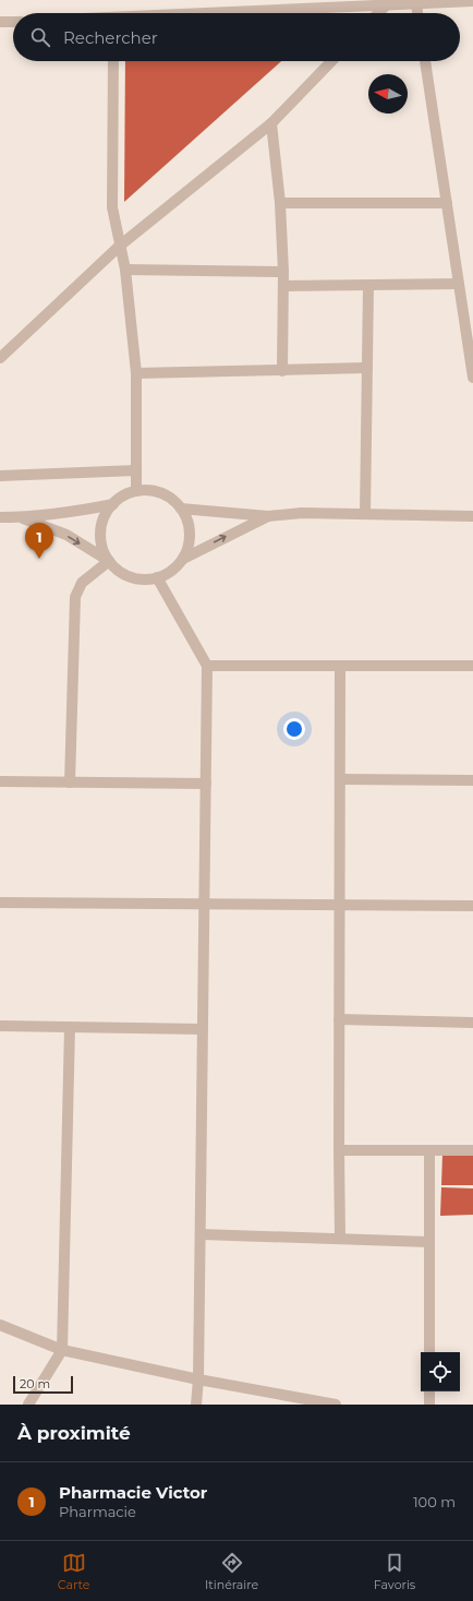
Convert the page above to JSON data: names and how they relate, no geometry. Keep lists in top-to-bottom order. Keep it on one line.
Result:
{"scale_bar":"20 m","north":"left","page":{"search":"Rechercher","pins":"1","scale":"20 m","heading":"À proximité","list":[{"mark":"1","name":"Pharmacie Victor","note":"Pharmacie","value":"100 m"}],"nav":["Carte","Itinéraire","Favoris"]}}
